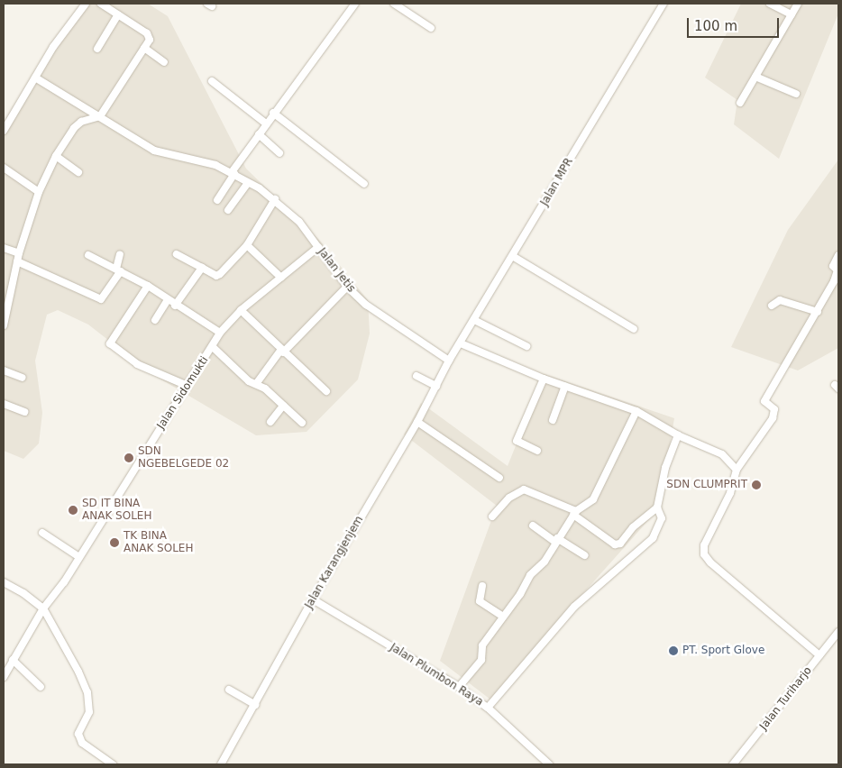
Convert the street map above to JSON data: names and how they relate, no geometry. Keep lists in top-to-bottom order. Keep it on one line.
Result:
{"streets":{"street":["Jalan MPR","Jalan Jetis","Jalan Sidomukti","Jalan Karangjenjem","Jalan Plumbon Raya","Jalan Turiharjo"]},"crossings":[["Jalan MPR","Jalan Jetis"],["Jalan MPR","Jalan Karangjenjem"],["Jalan Jetis","Jalan Sidomukti"],["Jalan Jetis","Jalan Karangjenjem"],["Jalan Karangjenjem","Jalan Plumbon Raya"]],"places":["SDN NGEBELGEDE 02","SDN CLUMPRIT","SD IT BINA ANAK SOLEH","TK BINA ANAK SOLEH","PT. Sport Glove"],"scale_bar":"100 m"}
